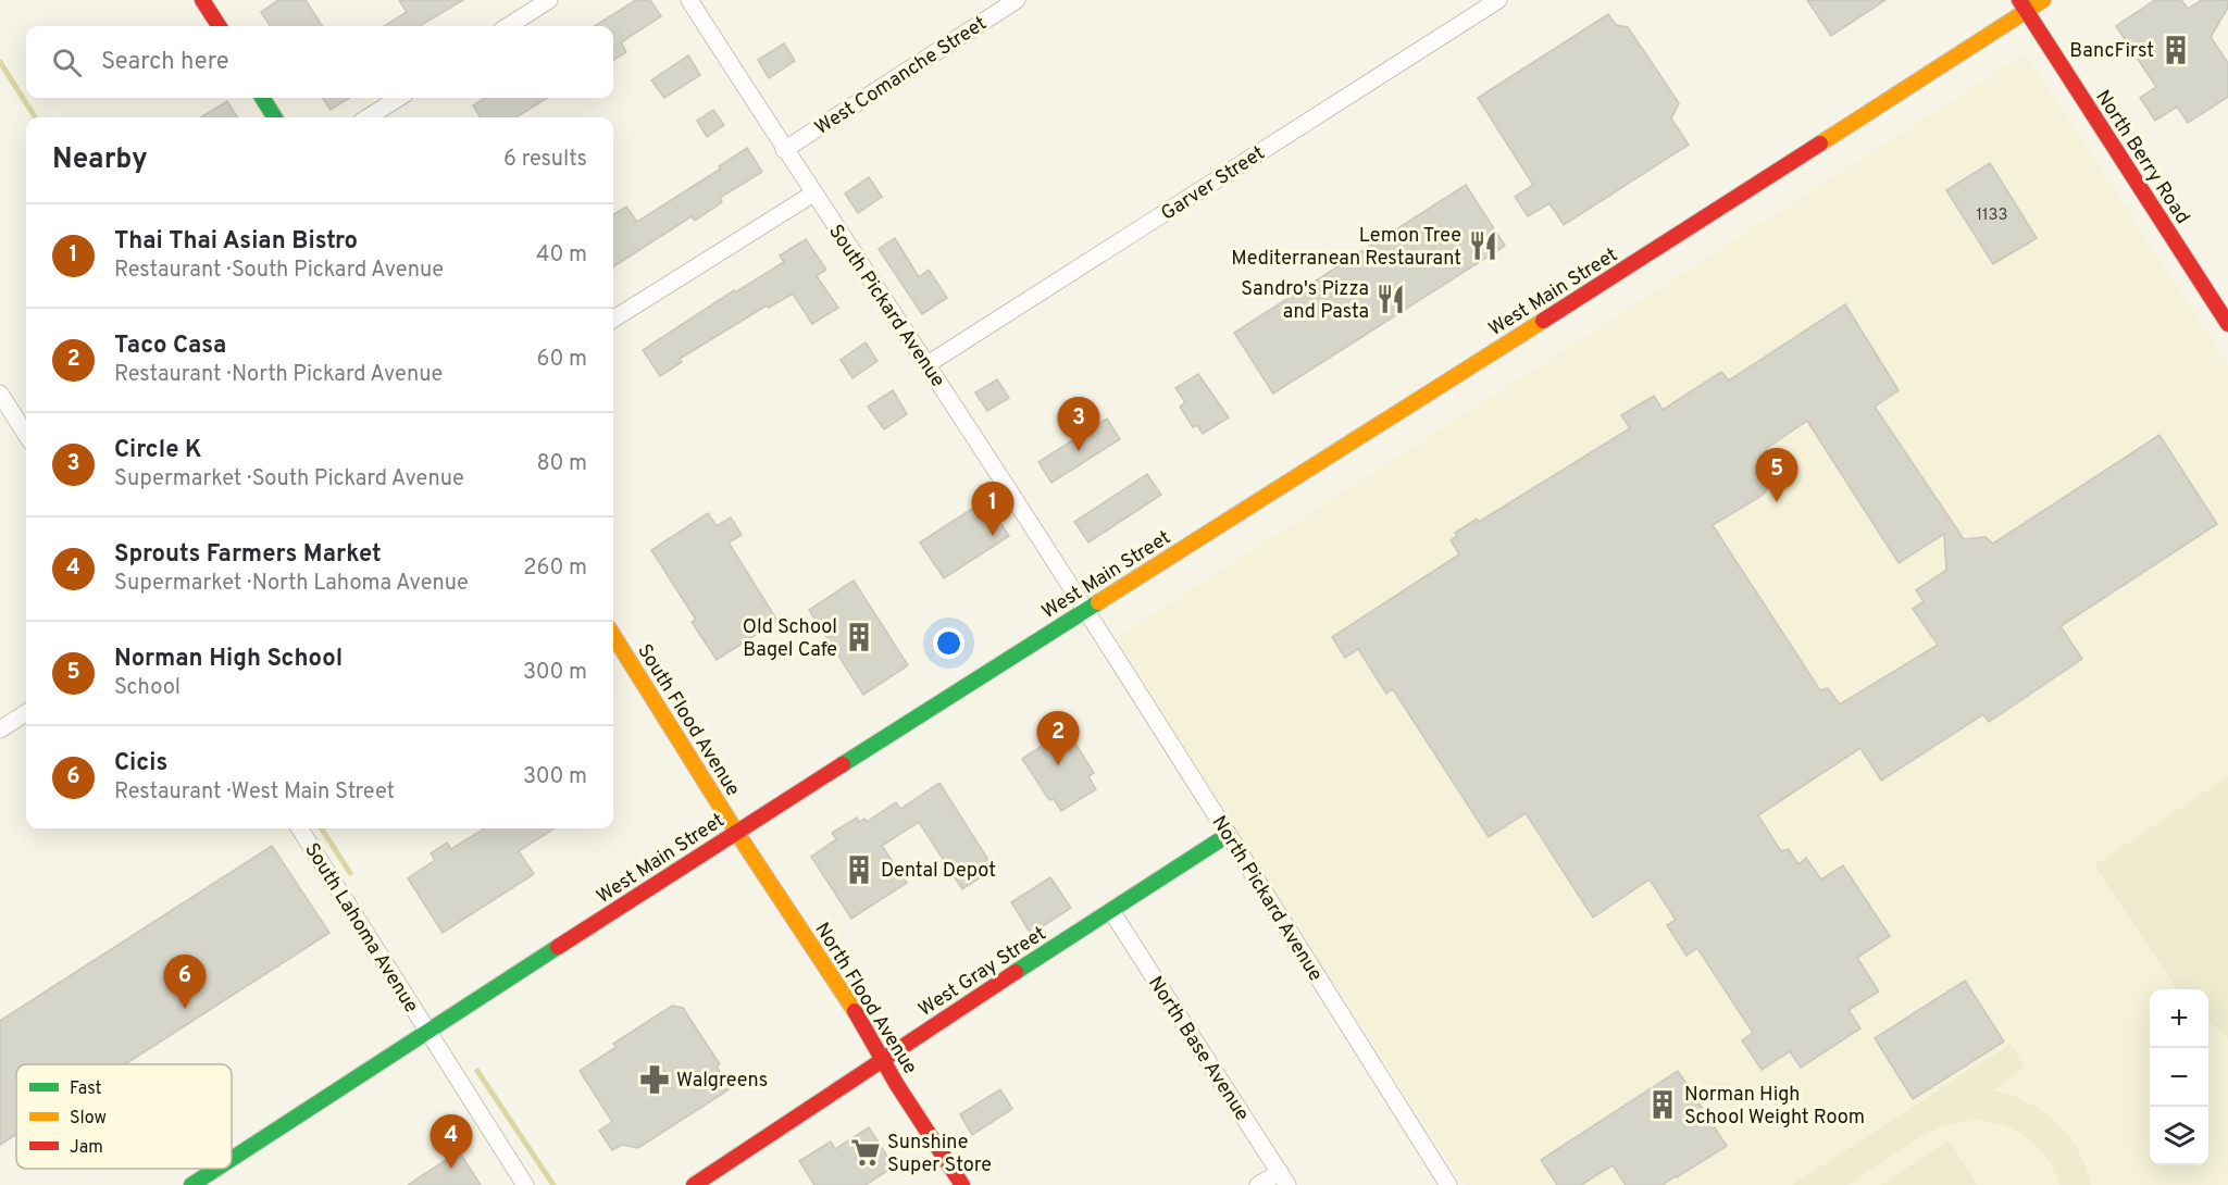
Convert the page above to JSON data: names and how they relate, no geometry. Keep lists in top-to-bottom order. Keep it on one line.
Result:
{"streets":{"main road":["North Berry Road","West Main Street","South Flood Avenue","West Gray Street","North Flood Avenue"],"street":["West Comanche Street","Garver Street","South Pickard Avenue","North Pickard Avenue","South Lahoma Avenue","North Base Avenue"]},"crossings":[["West Comanche Street","South Pickard Avenue"],["North Berry Road","West Main Street"],["Garver Street","South Pickard Avenue"],["West Main Street","South Pickard Avenue"],["West Main Street","South Flood Avenue"],["West Main Street","North Pickard Avenue"],["West Main Street","South Lahoma Avenue"],["West Main Street","North Flood Avenue"],["South Pickard Avenue","North Pickard Avenue"],["South Flood Avenue","North Flood Avenue"],["North Pickard Avenue","West Gray Street"],["West Gray Street","North Flood Avenue"],["West Gray Street","North Base Avenue"]],"places":{"building":["BancFirst","Old School Bagel Cafe","Dental Depot","Norman High School Weight Room"],"restaurant":["Lemon Tree Mediterranean Restaurant","Sandro's Pizza and Pasta"],"pharmacy":["Walgreens"],"supermarket":["Sunshine Super Store"]},"house_numbers":["1133"],"legend":["Fast","Slow","Jam"],"page":{"search":"Search here","heading":["Nearby","6 results"],"list":[{"mark":"1","name":"Thai Thai Asian Bistro","note":"Restaurant · South Pickard Avenue","value":"40 m"},{"mark":"2","name":"Taco Casa","note":"Restaurant · North Pickard Avenue","value":"60 m"},{"mark":"3","name":"Circle K","note":"Supermarket · South Pickard Avenue","value":"80 m"},{"mark":"4","name":"Sprouts Farmers Market","note":"Supermarket · North Lahoma Avenue","value":"260 m"},{"mark":"5","name":"Norman High School","note":"School","value":"300 m"},{"mark":"6","name":"Cicis","note":"Restaurant · West Main Street","value":"300 m"}],"pins":["3","5","1","2","6","4"],"map_buttons":["+","−"]}}
